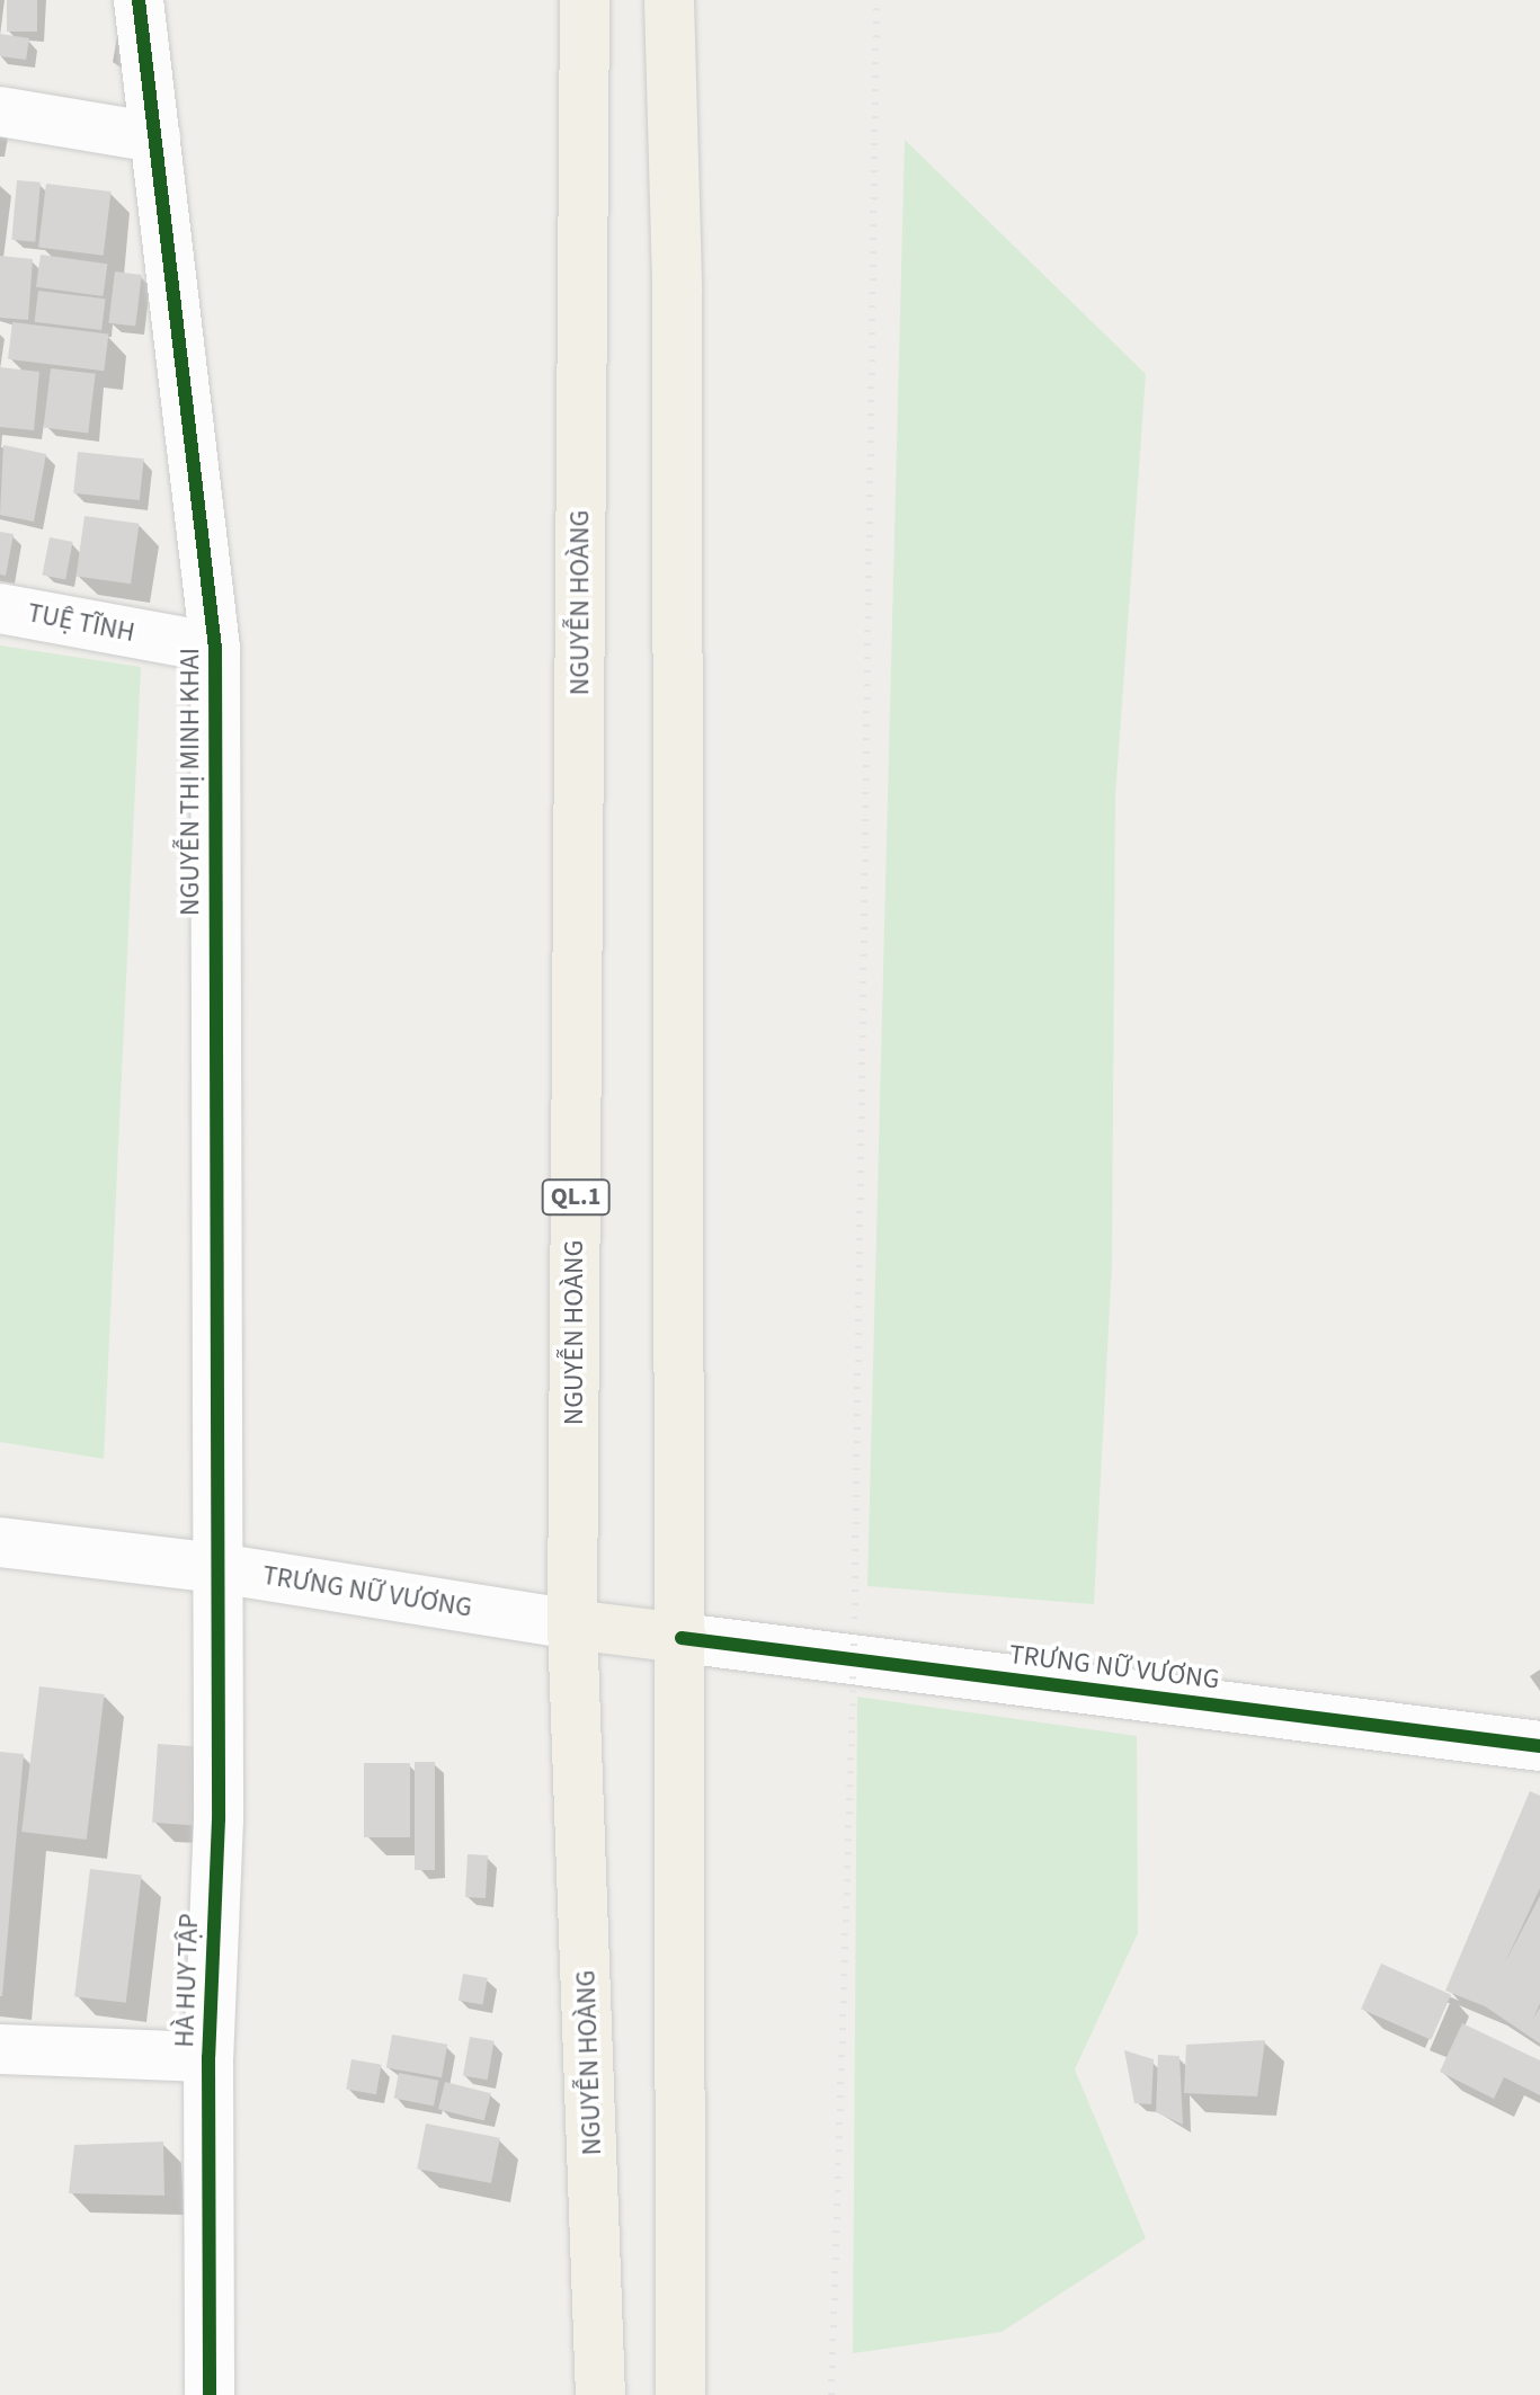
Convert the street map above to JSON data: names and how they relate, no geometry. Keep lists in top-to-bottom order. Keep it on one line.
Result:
{"streets":{"highway":["NGUYỄN HOÀNG","QL.1"],"street":["TUỆ TĨNH","NGUYỄN THỊ MINH KHAI","TRƯNG NỮ VƯƠNG","HÀ HUY TẬP"]},"crossings":[["NGUYỄN HOÀNG","TRƯNG NỮ VƯƠNG"],["TUỆ TĨNH","NGUYỄN THỊ MINH KHAI"],["NGUYỄN THỊ MINH KHAI","TRƯNG NỮ VƯƠNG"],["NGUYỄN THỊ MINH KHAI","HÀ HUY TẬP"],["TRƯNG NỮ VƯƠNG","HÀ HUY TẬP"]]}
